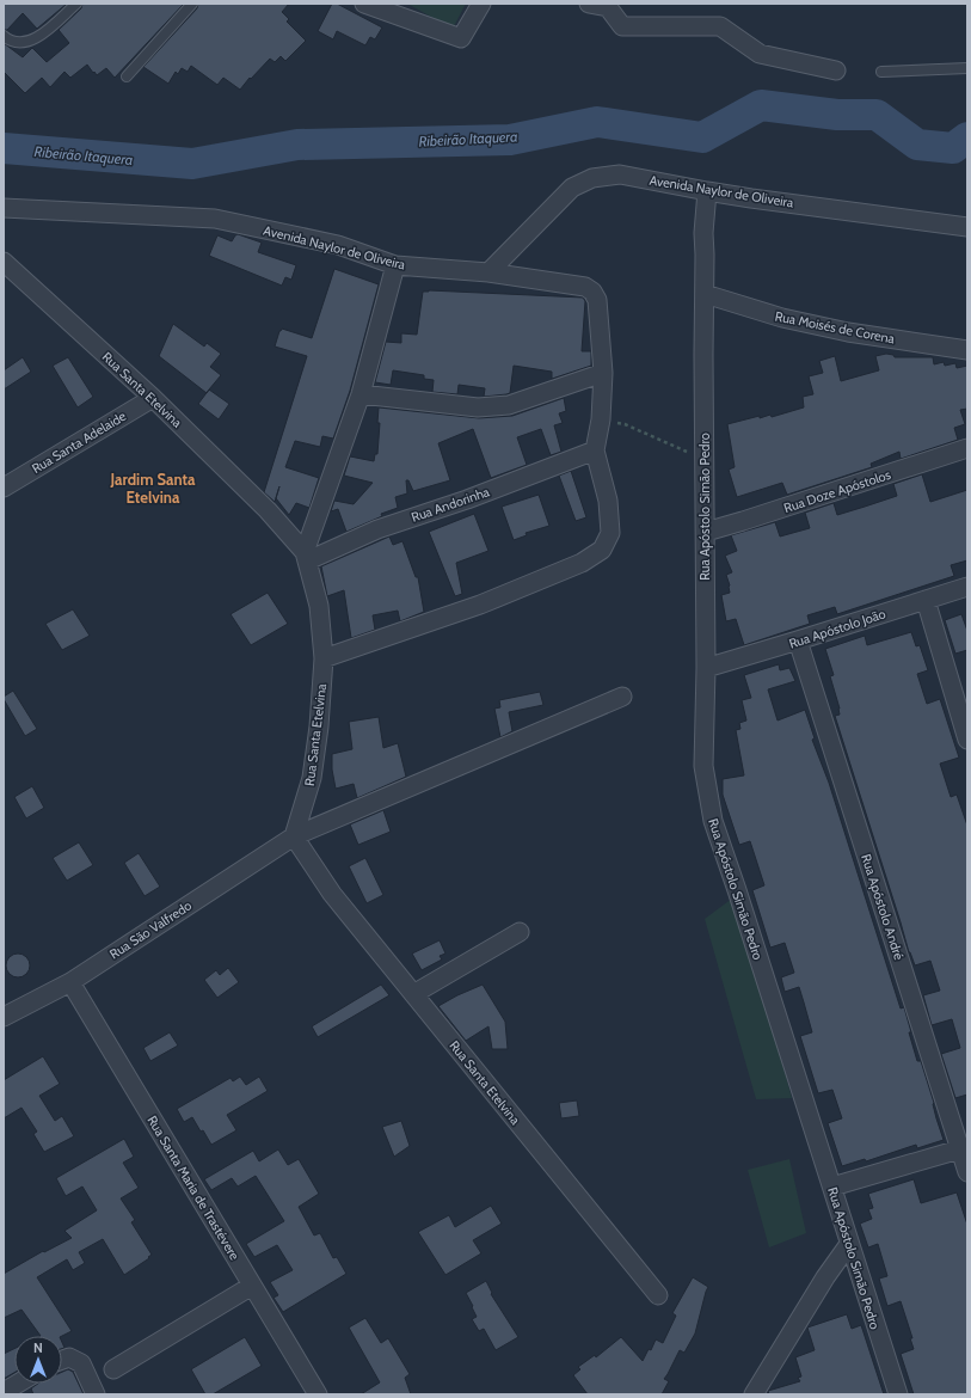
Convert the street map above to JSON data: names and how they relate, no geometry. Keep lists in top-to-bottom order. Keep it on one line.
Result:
{"streets":{"street":["Avenida Naylor de Oliveira","Rua Moisés de Corena","Rua Santa Etelvina","Rua Santa Adelaide","Rua Doze Apóstolos","Rua Andorinha","Rua Apóstolo Simão Pedro","Rua Apóstolo João","Rua Apóstolo André","Rua São Valfredo","Rua Santa Maria de Trastévere"]},"crossings":[["Avenida Naylor de Oliveira","Rua Apóstolo Simão Pedro"],["Rua Moisés de Corena","Rua Apóstolo Simão Pedro"],["Rua Santa Etelvina","Rua Santa Adelaide"],["Rua Santa Etelvina","Rua Andorinha"],["Rua Santa Etelvina","Rua São Valfredo"],["Rua Doze Apóstolos","Rua Apóstolo Simão Pedro"],["Rua Apóstolo Simão Pedro","Rua Apóstolo João"],["Rua Apóstolo João","Rua Apóstolo André"],["Rua São Valfredo","Rua Santa Maria de Trastévere"]],"districts":["Jardim Santa Etelvina"],"water":["Ribeirão Itaquera"],"north":"top"}
